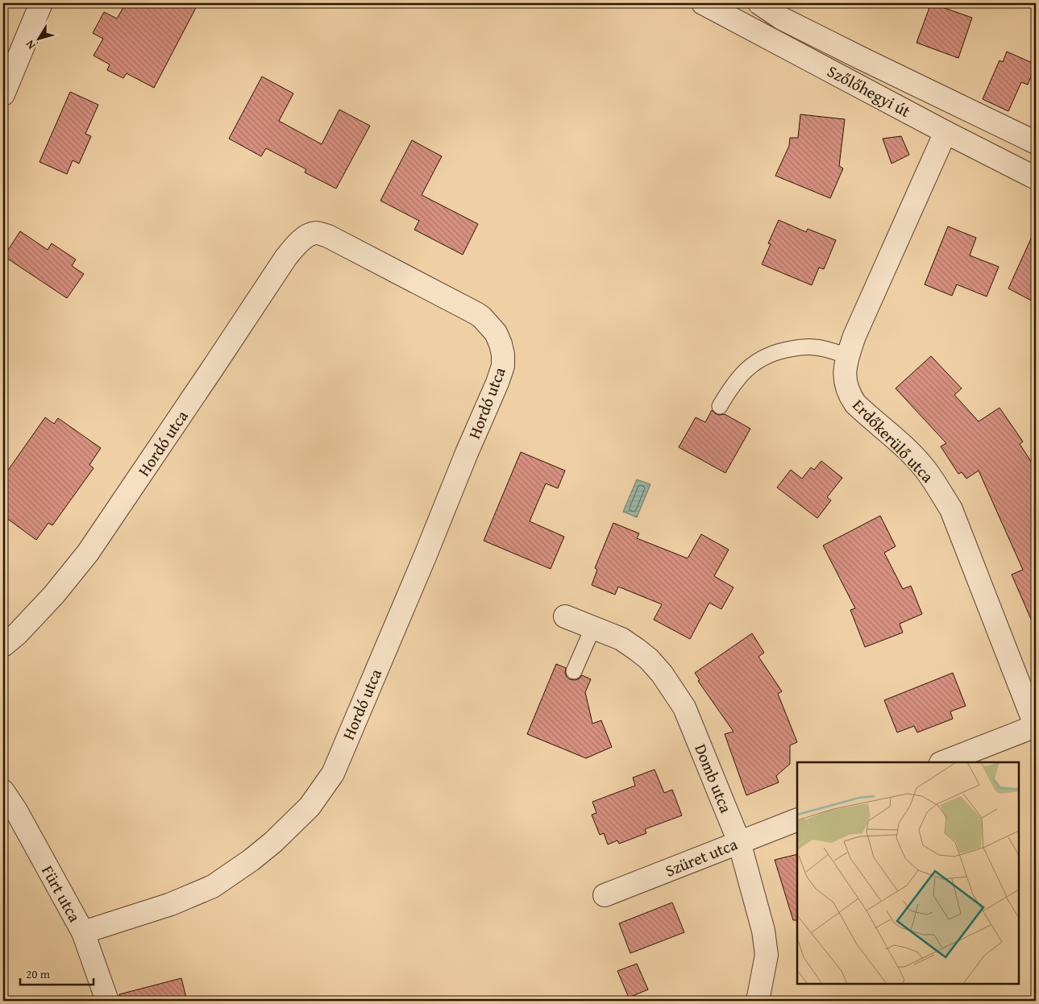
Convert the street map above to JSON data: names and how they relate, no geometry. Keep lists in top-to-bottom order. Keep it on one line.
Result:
{"streets":{"street":["Szőlőhegyi út","Hordó utca","Erdőkerülő utca","Domb utca","Szüret utca","Fürt utca"]},"crossings":[["Szőlőhegyi út","Erdőkerülő utca"],["Hordó utca","Fürt utca"],["Domb utca","Szüret utca"]],"scale_bar":"20 m","north":"bottom left"}
